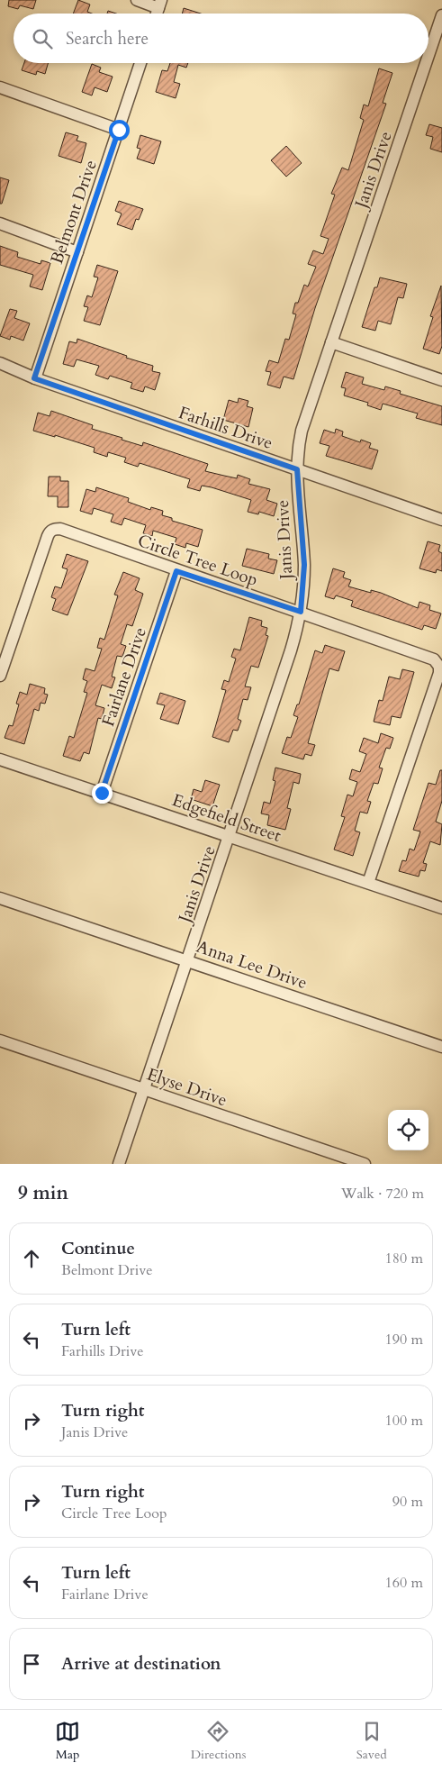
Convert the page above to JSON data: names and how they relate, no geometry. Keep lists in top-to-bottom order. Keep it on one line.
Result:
{"streets":{"street":["Janis Drive","Belmont Drive","Farhills Drive","Circle Tree Loop","Fairlane Drive","Edgefield Street","Anna Lee Drive","Elyse Drive"]},"crossings":[["Janis Drive","Farhills Drive"],["Janis Drive","Circle Tree Loop"],["Janis Drive","Edgefield Street"],["Janis Drive","Anna Lee Drive"],["Janis Drive","Elyse Drive"],["Belmont Drive","Farhills Drive"],["Circle Tree Loop","Fairlane Drive"],["Circle Tree Loop","Edgefield Street"],["Fairlane Drive","Edgefield Street"]],"page":{"search":"Search here","heading":["9 min","Walk · 720 m"],"list":[["Continue","Belmont Drive","180 m"],["Turn left","Farhills Drive","190 m"],["Turn right","Janis Drive","100 m"],["Turn right","Circle Tree Loop","90 m"],["Turn left","Fairlane Drive","160 m"],"Arrive at destination"],"nav":["Map","Directions","Saved"]}}
